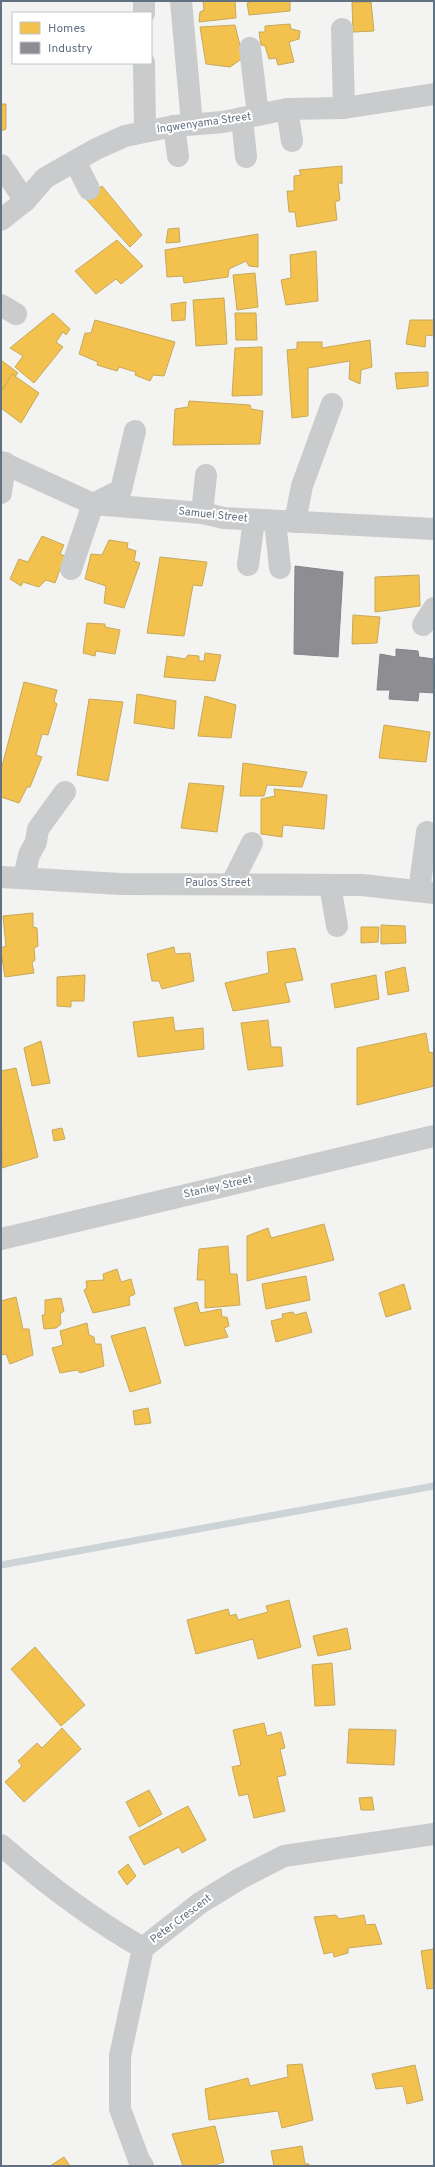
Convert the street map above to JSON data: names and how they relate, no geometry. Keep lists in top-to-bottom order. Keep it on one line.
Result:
{"streets":{"street":["Ingwenyama Street","Samuel Street","Paulos Street","Stanley Street","Peter Crescent"]},"legend":["Homes","Industry"]}
